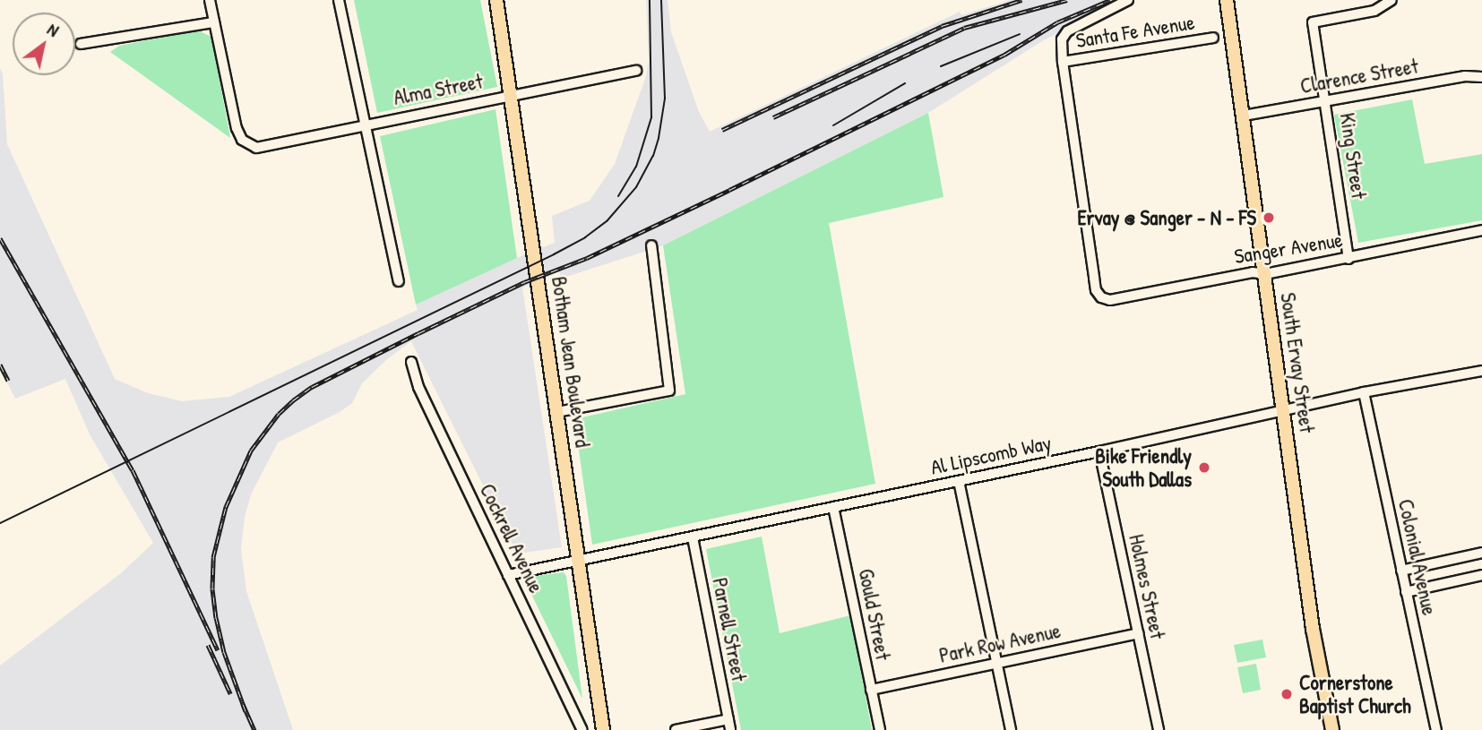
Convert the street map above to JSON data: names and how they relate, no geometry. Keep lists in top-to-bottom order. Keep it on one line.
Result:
{"streets":{"main road":["Botham Jean Boulevard","South Ervay Street"],"street":["Santa Fe Avenue","Clarence Street","Alma Street","King Street","Sanger Avenue","Al Lipscomb Way","Cockrell Avenue","Colonial Avenue","Holmes Street","Gould Street","Parnell Street","Park Row Avenue"]},"crossings":[["Santa Fe Avenue","Sanger Avenue"],["Clarence Street","King Street"],["Clarence Street","South Ervay Street"],["Alma Street","Botham Jean Boulevard"],["King Street","Sanger Avenue"],["Sanger Avenue","South Ervay Street"],["Botham Jean Boulevard","Al Lipscomb Way"],["South Ervay Street","Al Lipscomb Way"],["Al Lipscomb Way","Cockrell Avenue"],["Al Lipscomb Way","Colonial Avenue"],["Al Lipscomb Way","Holmes Street"],["Al Lipscomb Way","Gould Street"],["Al Lipscomb Way","Parnell Street"],["Holmes Street","Park Row Avenue"],["Gould Street","Park Row Avenue"]],"places":["Ervay @ Sanger - N - FS","Bike Friendly South Dallas","Cornerstone Baptist Church"],"north":"top right"}
